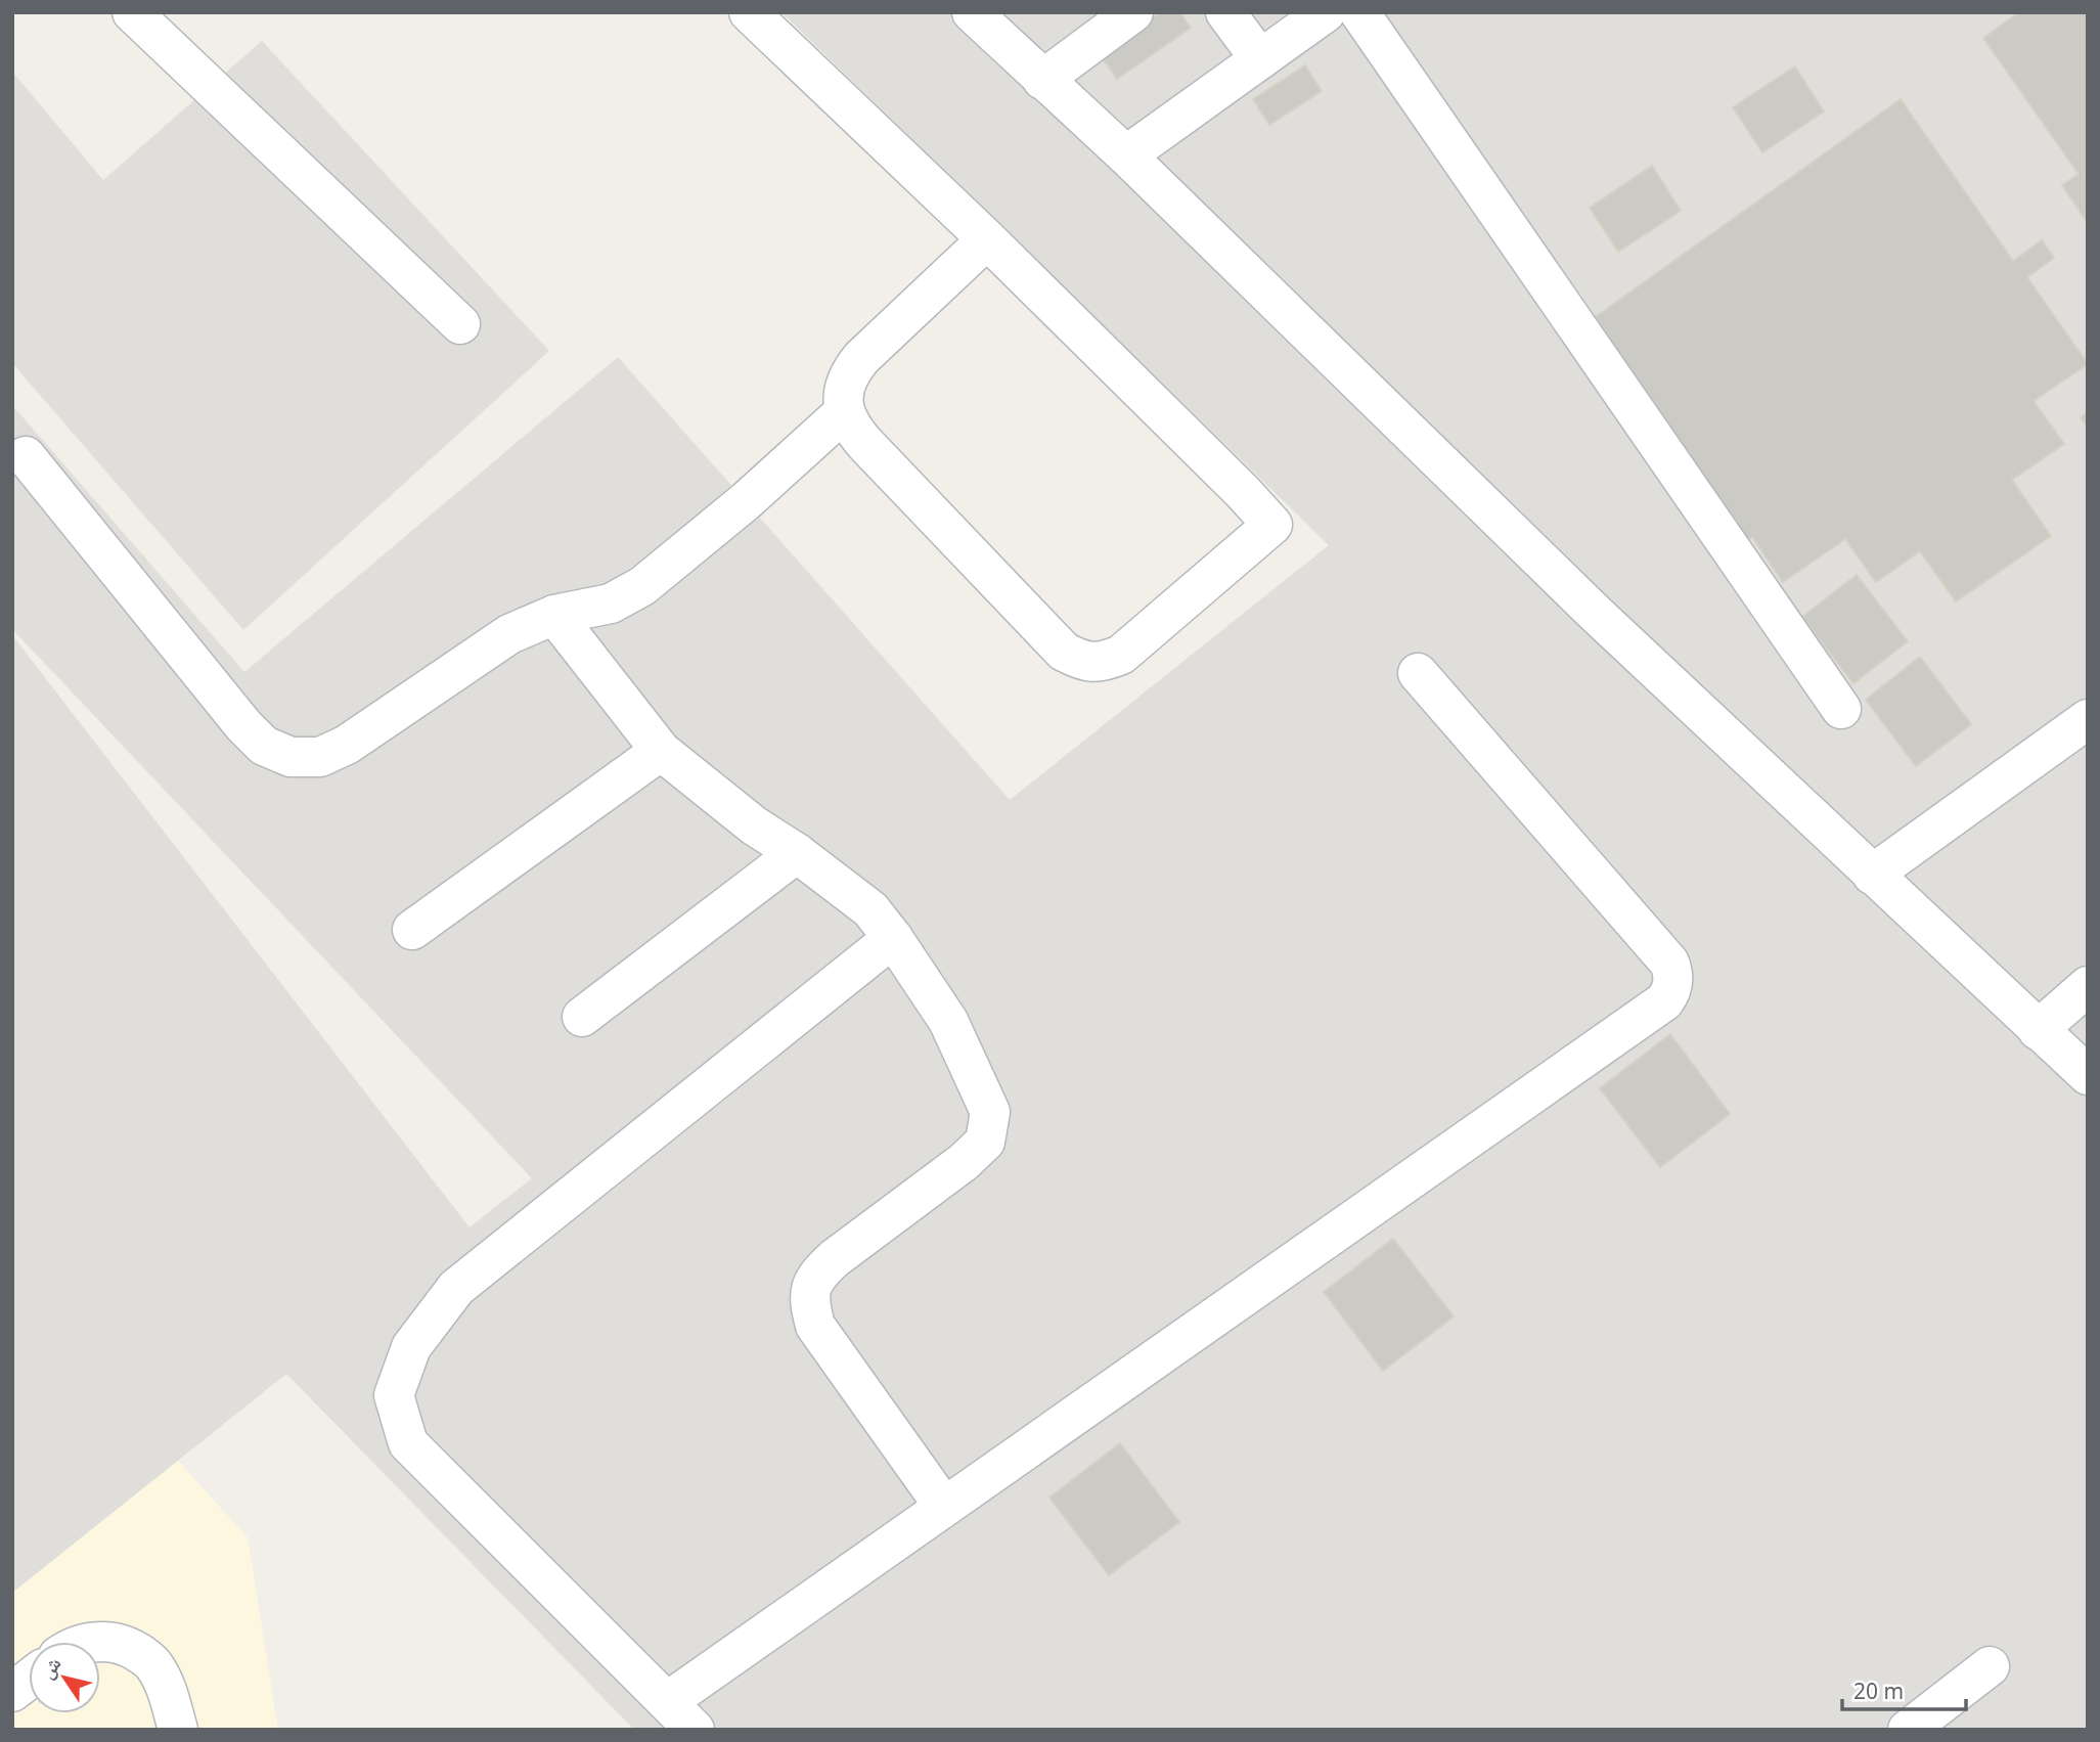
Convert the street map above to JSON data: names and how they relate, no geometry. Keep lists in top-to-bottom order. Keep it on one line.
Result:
{"scale_bar":"20 m","north":"top left"}
